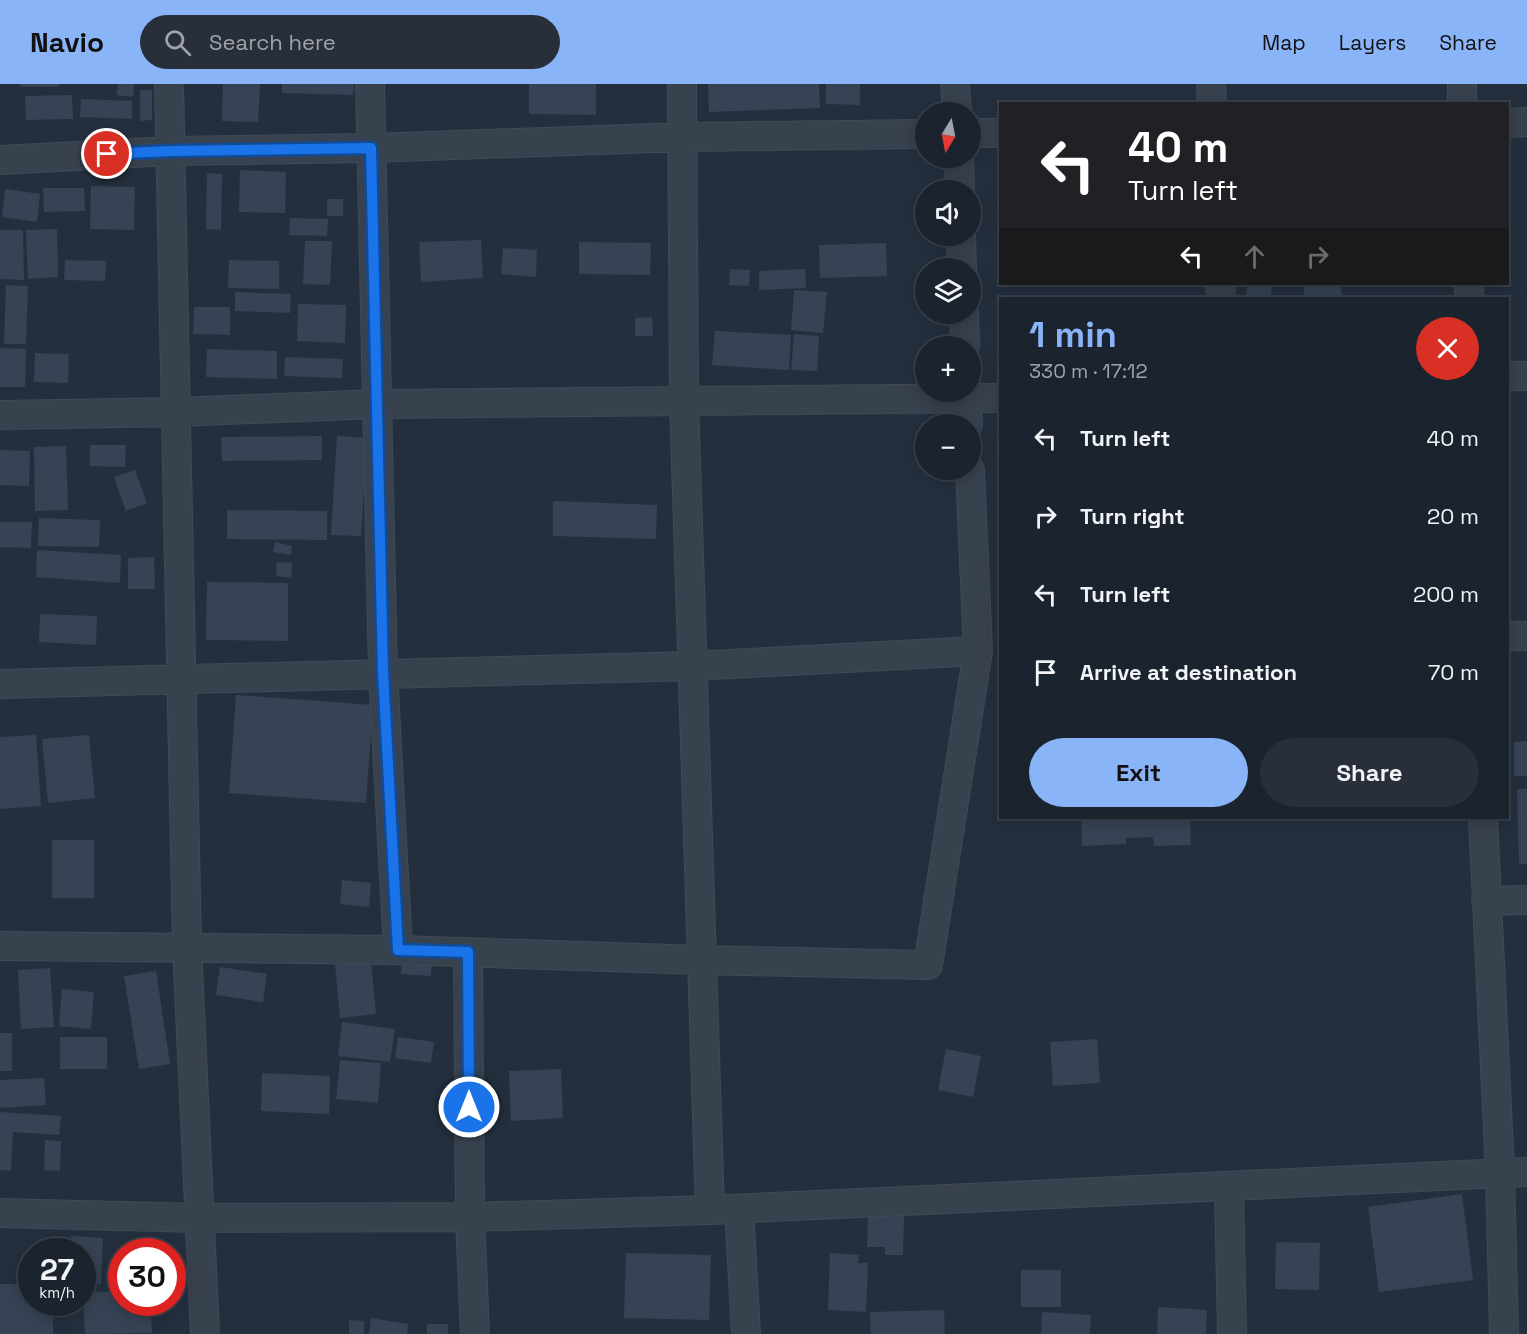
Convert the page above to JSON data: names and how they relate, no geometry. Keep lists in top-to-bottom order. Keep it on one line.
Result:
{"north":"bottom","page":{"header":"Navio","search":"Search here","nav":["Map","Layers","Share"],"map_buttons":["+","−"],"turn":["40 m","Turn left"],"heading":["1 min","330 m · 17:12"],"list":[{"name":"Turn left","value":"40 m"},{"name":"Turn right","value":"20 m"},{"name":"Turn left","value":"200 m"},{"name":"Arrive at destination","value":"70 m"}],"buttons":["Exit","Share"],"speed":"27 km/h","limit":"30"}}
